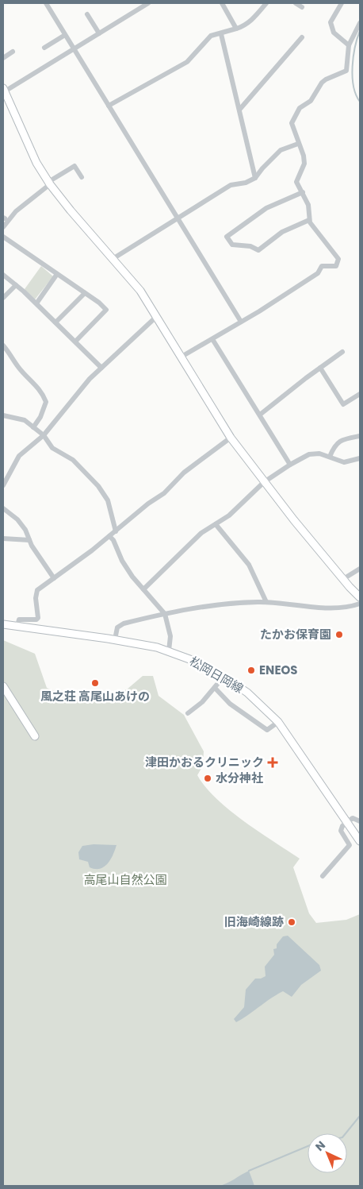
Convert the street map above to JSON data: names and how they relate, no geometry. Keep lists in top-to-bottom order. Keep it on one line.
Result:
{"streets":{"street":["松岡日岡線"]},"parks":["高尾山自然公園"],"places":{"other":["たかお保育園","ENEOS","風之荘 高尾山あけの","水分神社","旧海崎線跡"],"health":["津田かおるクリニック"]},"north":"top left"}
